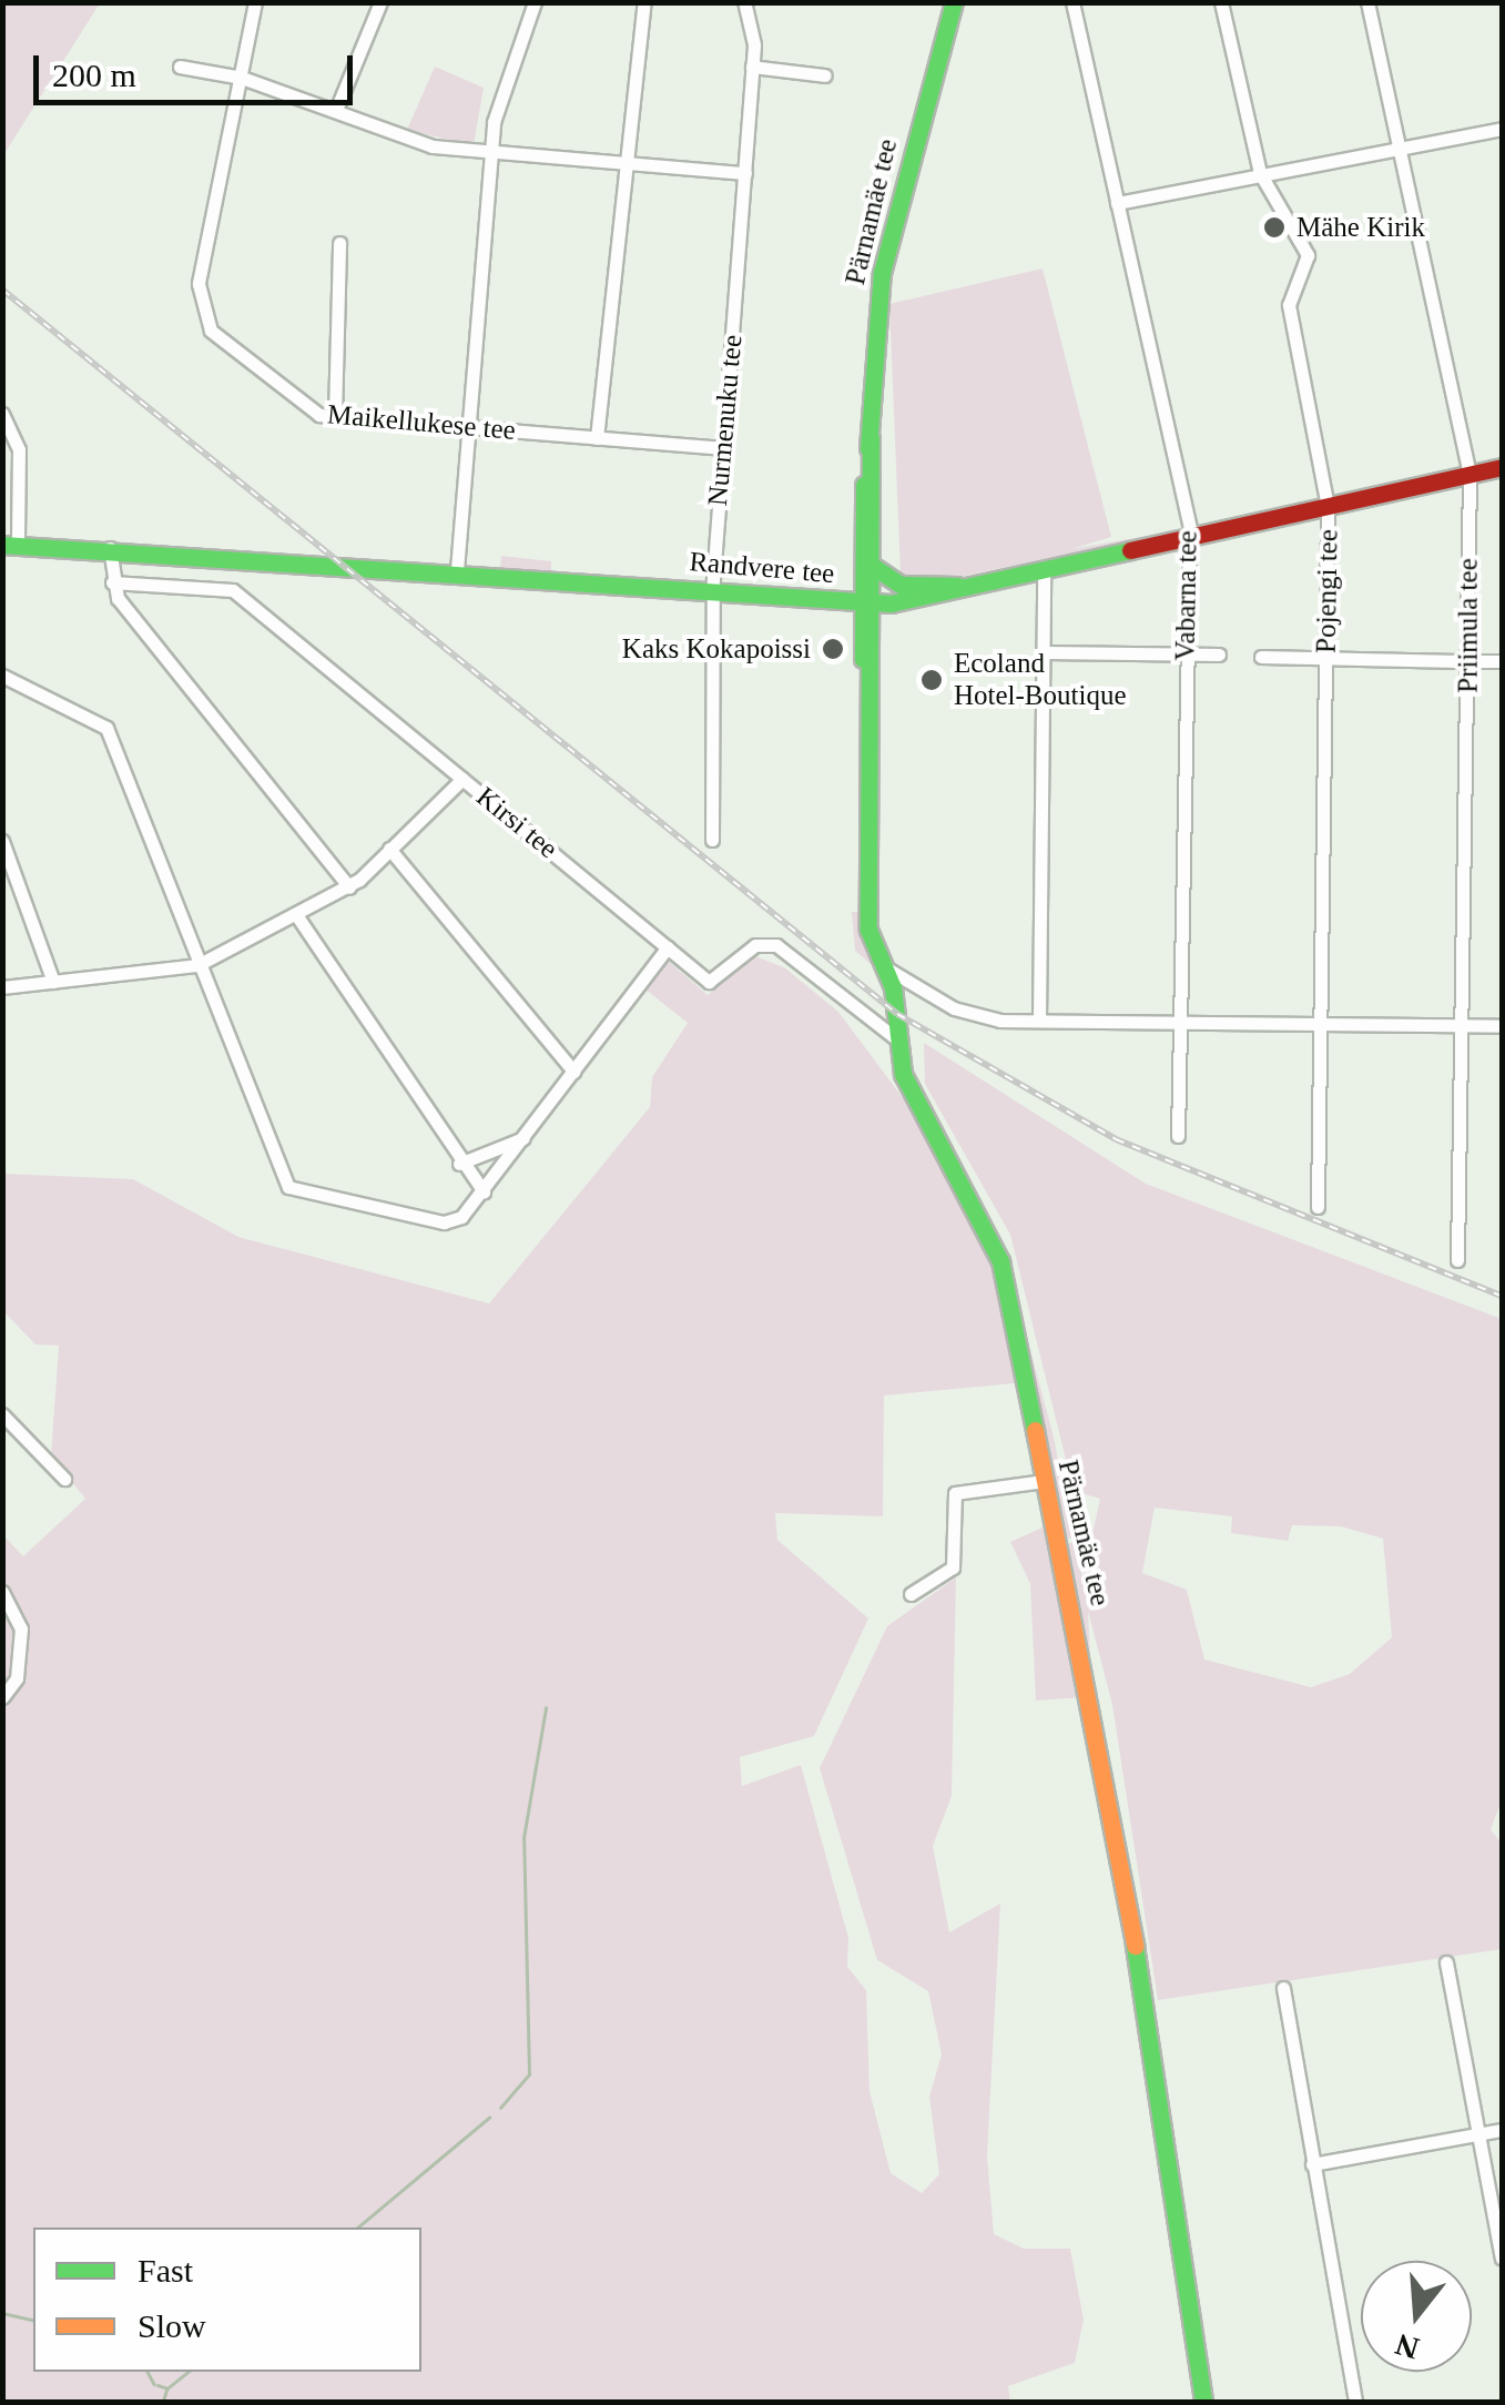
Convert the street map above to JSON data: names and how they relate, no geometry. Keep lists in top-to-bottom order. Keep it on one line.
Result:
{"streets":{"main road":["Pärnamäe tee","Randvere tee"],"street":["Nurmenuku tee","Maikellukese tee","Pojengi tee","Vabarna tee","Priimula tee","Kirsi tee"]},"crossings":[["Pärnamäe tee","Randvere tee"],["Pärnamäe tee","Kirsi tee"],["Nurmenuku tee","Maikellukese tee"],["Nurmenuku tee","Randvere tee"],["Randvere tee","Pojengi tee"],["Randvere tee","Vabarna tee"],["Randvere tee","Priimula tee"]],"places":["Mähe Kirik","Kaks Kokapoissi","Ecoland Hotel-Boutique"],"legend":["Fast","Slow"],"scale_bar":"200 m","north":"bottom"}
